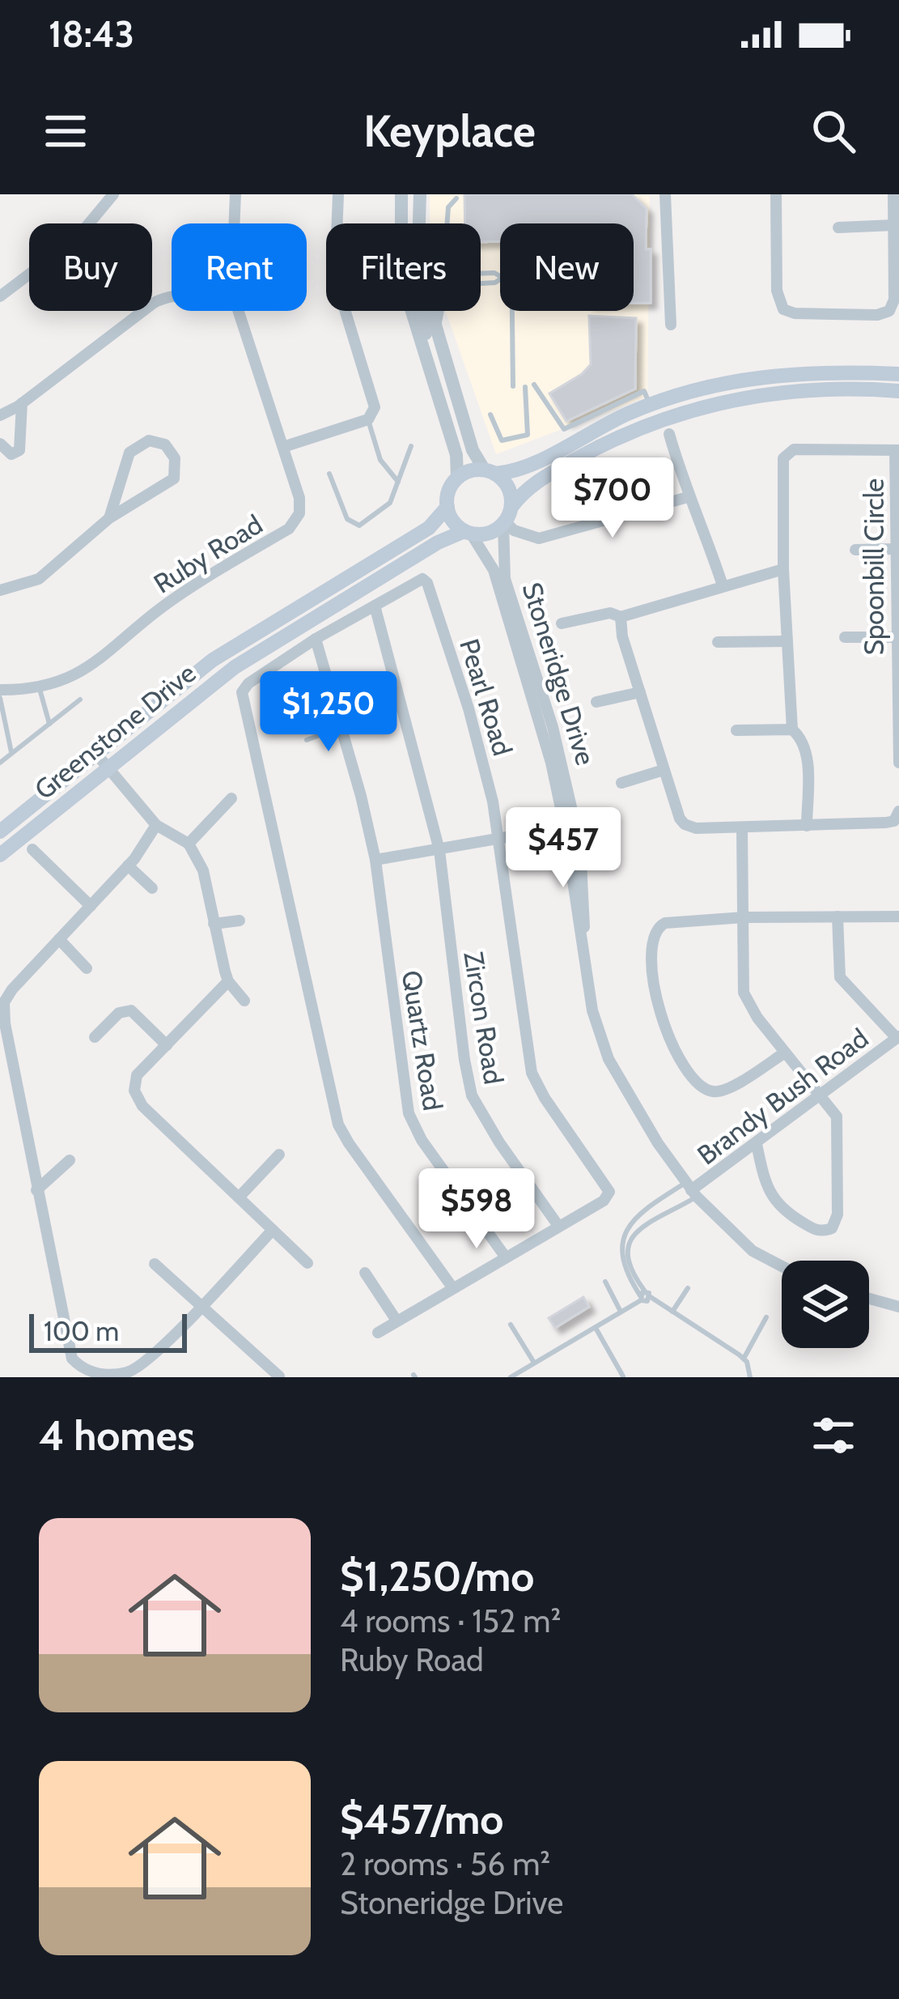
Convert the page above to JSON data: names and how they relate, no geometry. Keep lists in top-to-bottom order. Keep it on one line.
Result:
{"streets":{"main road":["Greenstone Drive"],"street":["Ruby Road","Spoonbill Circle","Stoneridge Drive","Pearl Road","Zircon Road","Quartz Road","Brandy Bush Road"]},"crossings":[["Stoneridge Drive","Greenstone Drive"],["Stoneridge Drive","Brandy Bush Road"],["Pearl Road","Zircon Road"]],"scale_bar":"100 m","page":{"status":"18:43","header":"Keyplace","chip":["Buy","Rent","Filters","New"],"price":["$700","$1,250","$457","$598"],"scale":"100 m","heading":"4 homes","list":[{"name":"$1,250/mo","note":"4 rooms · 152 m² · Ruby Road"},{"name":"$457/mo","note":"2 rooms · 56 m² · Stoneridge Drive"}]}}
